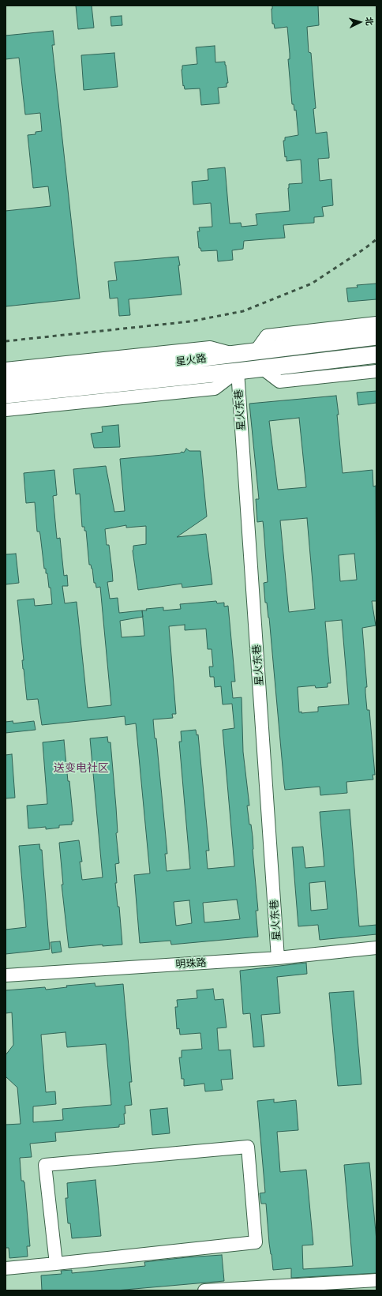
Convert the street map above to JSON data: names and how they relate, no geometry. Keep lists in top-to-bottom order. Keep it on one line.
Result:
{"streets":{"main road":["星火路"],"street":["星火东巷","明珠路"]},"crossings":[["星火路","星火东巷"],["星火东巷","明珠路"]],"districts":["送变电社区"],"north":"right"}
